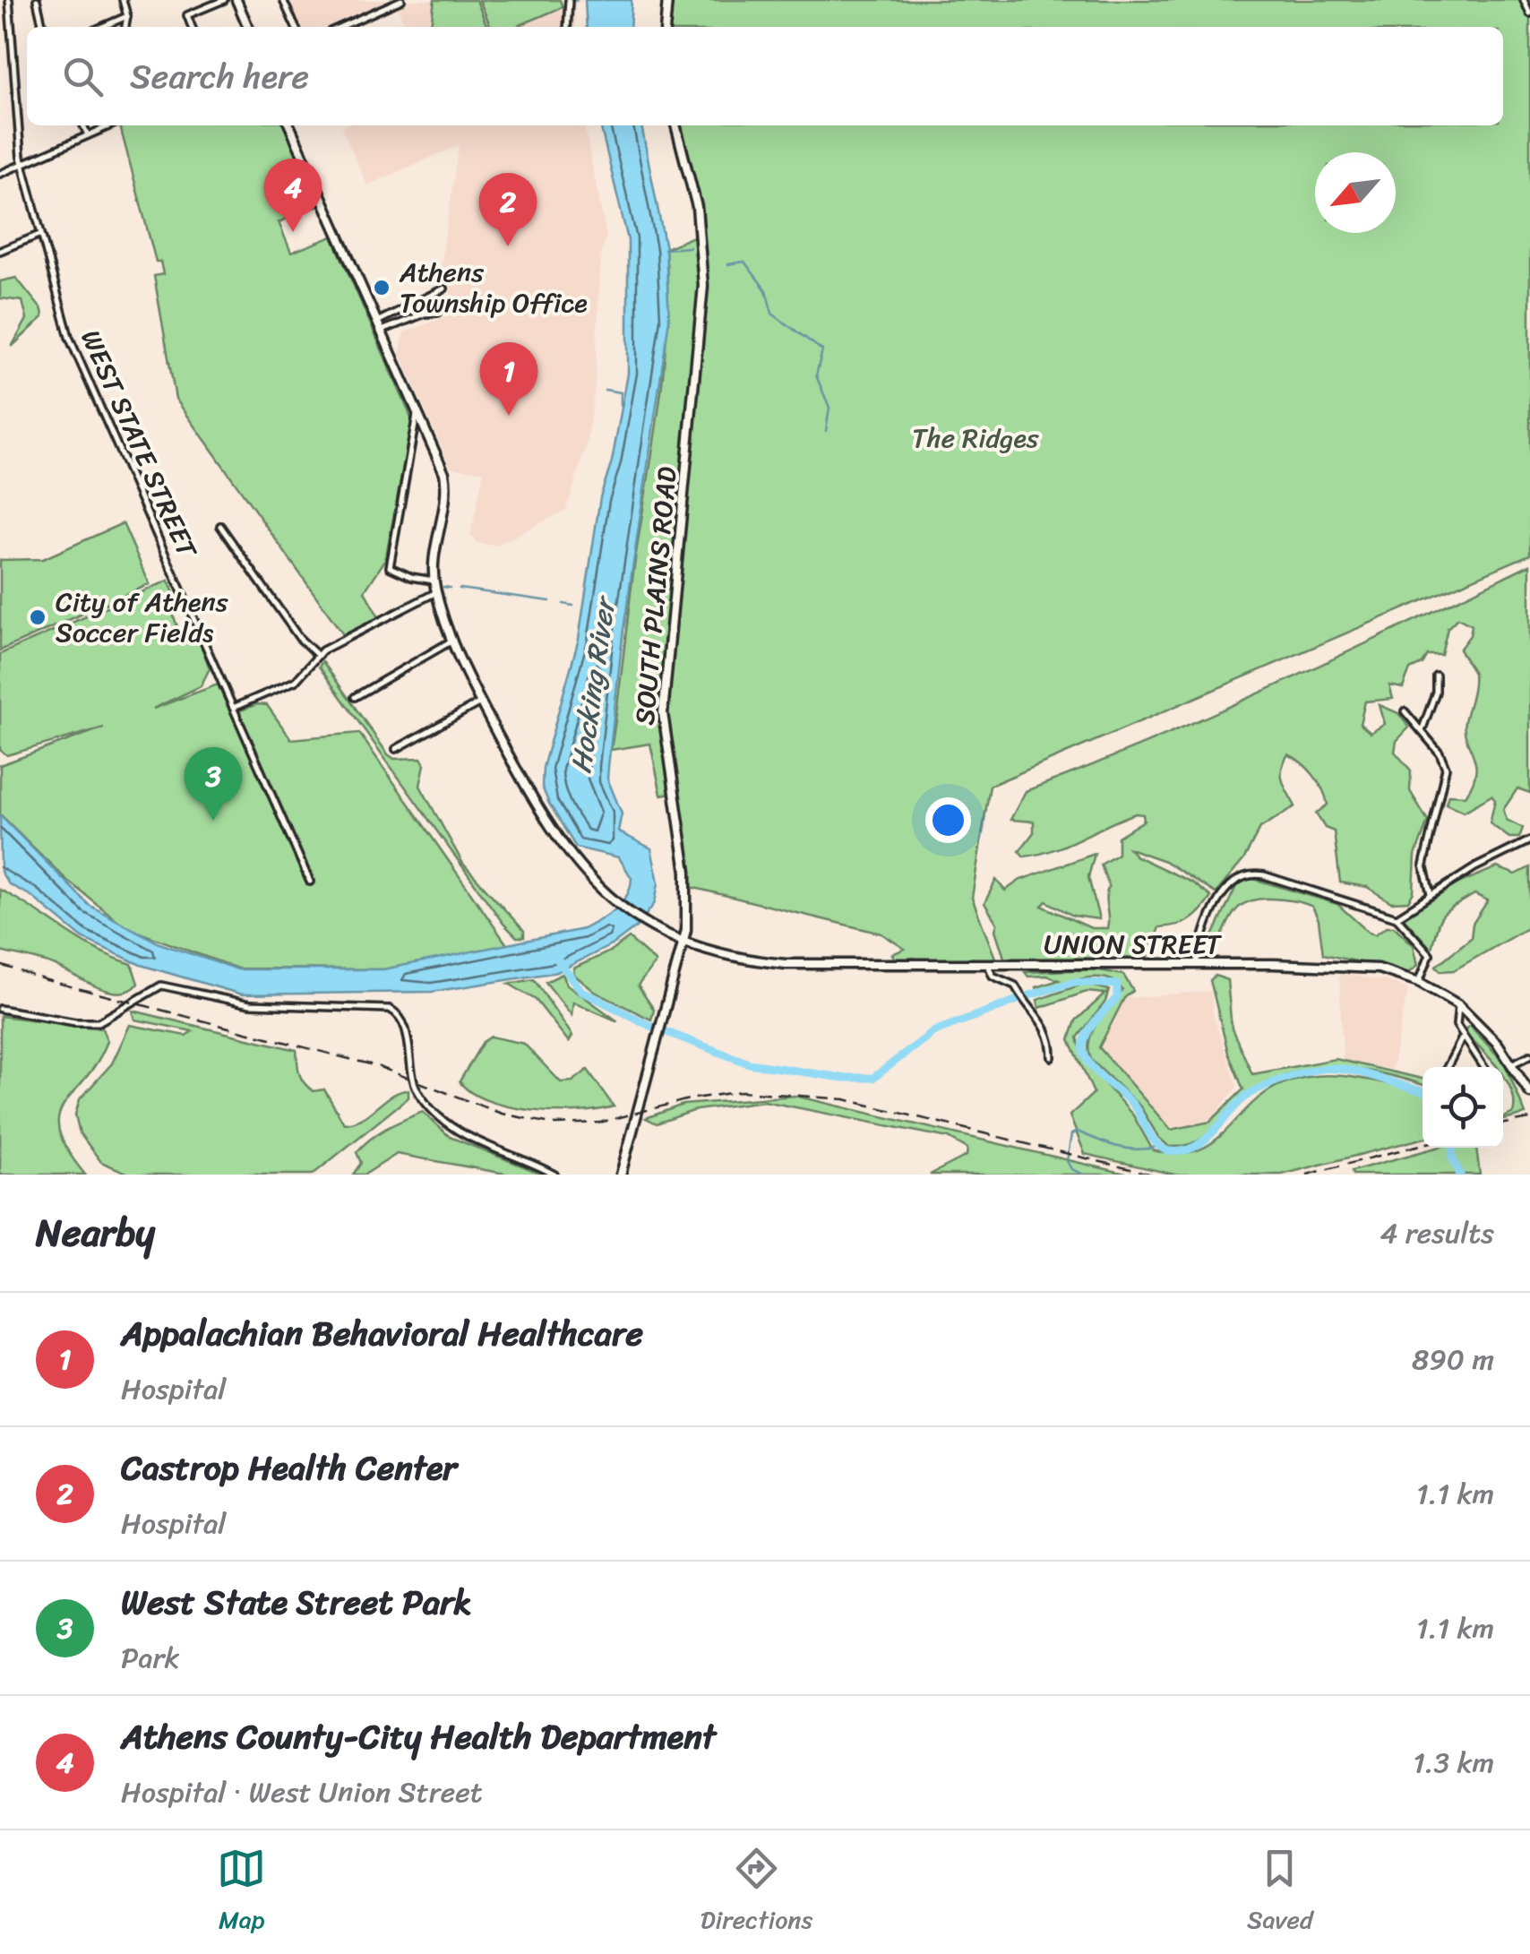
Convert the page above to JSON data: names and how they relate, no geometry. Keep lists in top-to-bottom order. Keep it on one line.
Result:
{"streets":{"main road":["SOUTH PLAINS ROAD","UNION STREET"],"street":["WEST STATE STREET"]},"crossings":[["SOUTH PLAINS ROAD","UNION STREET"]],"water":["Hocking River"],"parks":["The Ridges"],"places":["Athens Township Office","City of Athens Soccer Fields"],"north":"bottom left","page":{"search":"Search here","pins":["4","2","1","3"],"heading":["Nearby","4 results"],"list":[{"mark":"1","name":"Appalachian Behavioral Healthcare","note":"Hospital","value":"890 m"},{"mark":"2","name":"Castrop Health Center","note":"Hospital","value":"1.1 km"},{"mark":"3","name":"West State Street Park","note":"Park","value":"1.1 km"},{"mark":"4","name":"Athens County-City Health Department","note":"Hospital · West Union Street","value":"1.3 km"}],"nav":["Map","Directions","Saved"]}}
